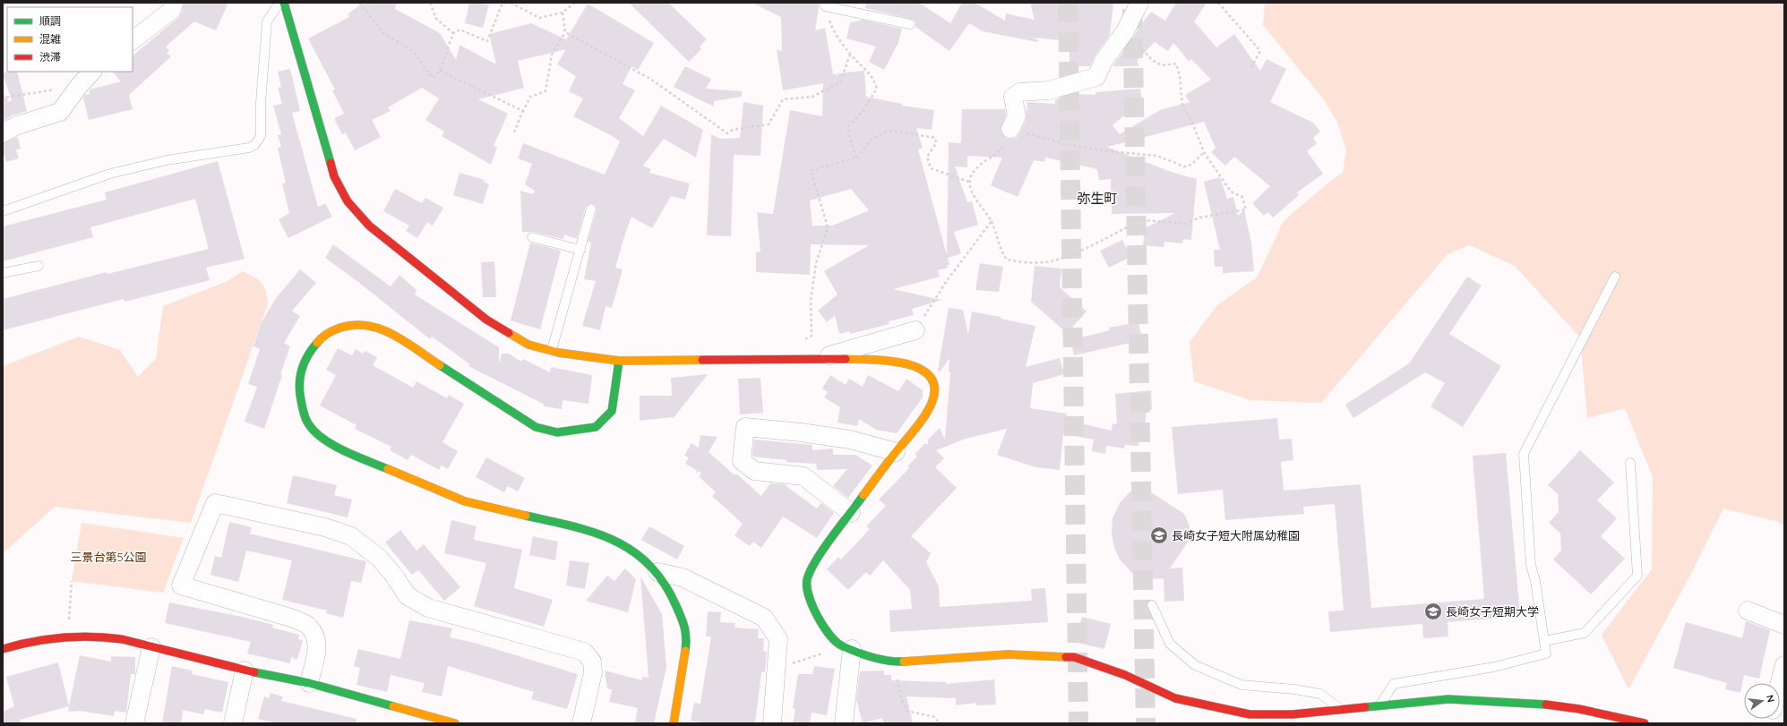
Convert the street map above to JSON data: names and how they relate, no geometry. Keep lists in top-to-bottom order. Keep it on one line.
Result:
{"districts":["弥生町"],"parks":["三景台第5公園"],"places":{"school or university":["長崎女子短大附属幼稚園","長崎女子短期大学"]},"legend":["順調","混雑","渋滞"],"north":"right"}
